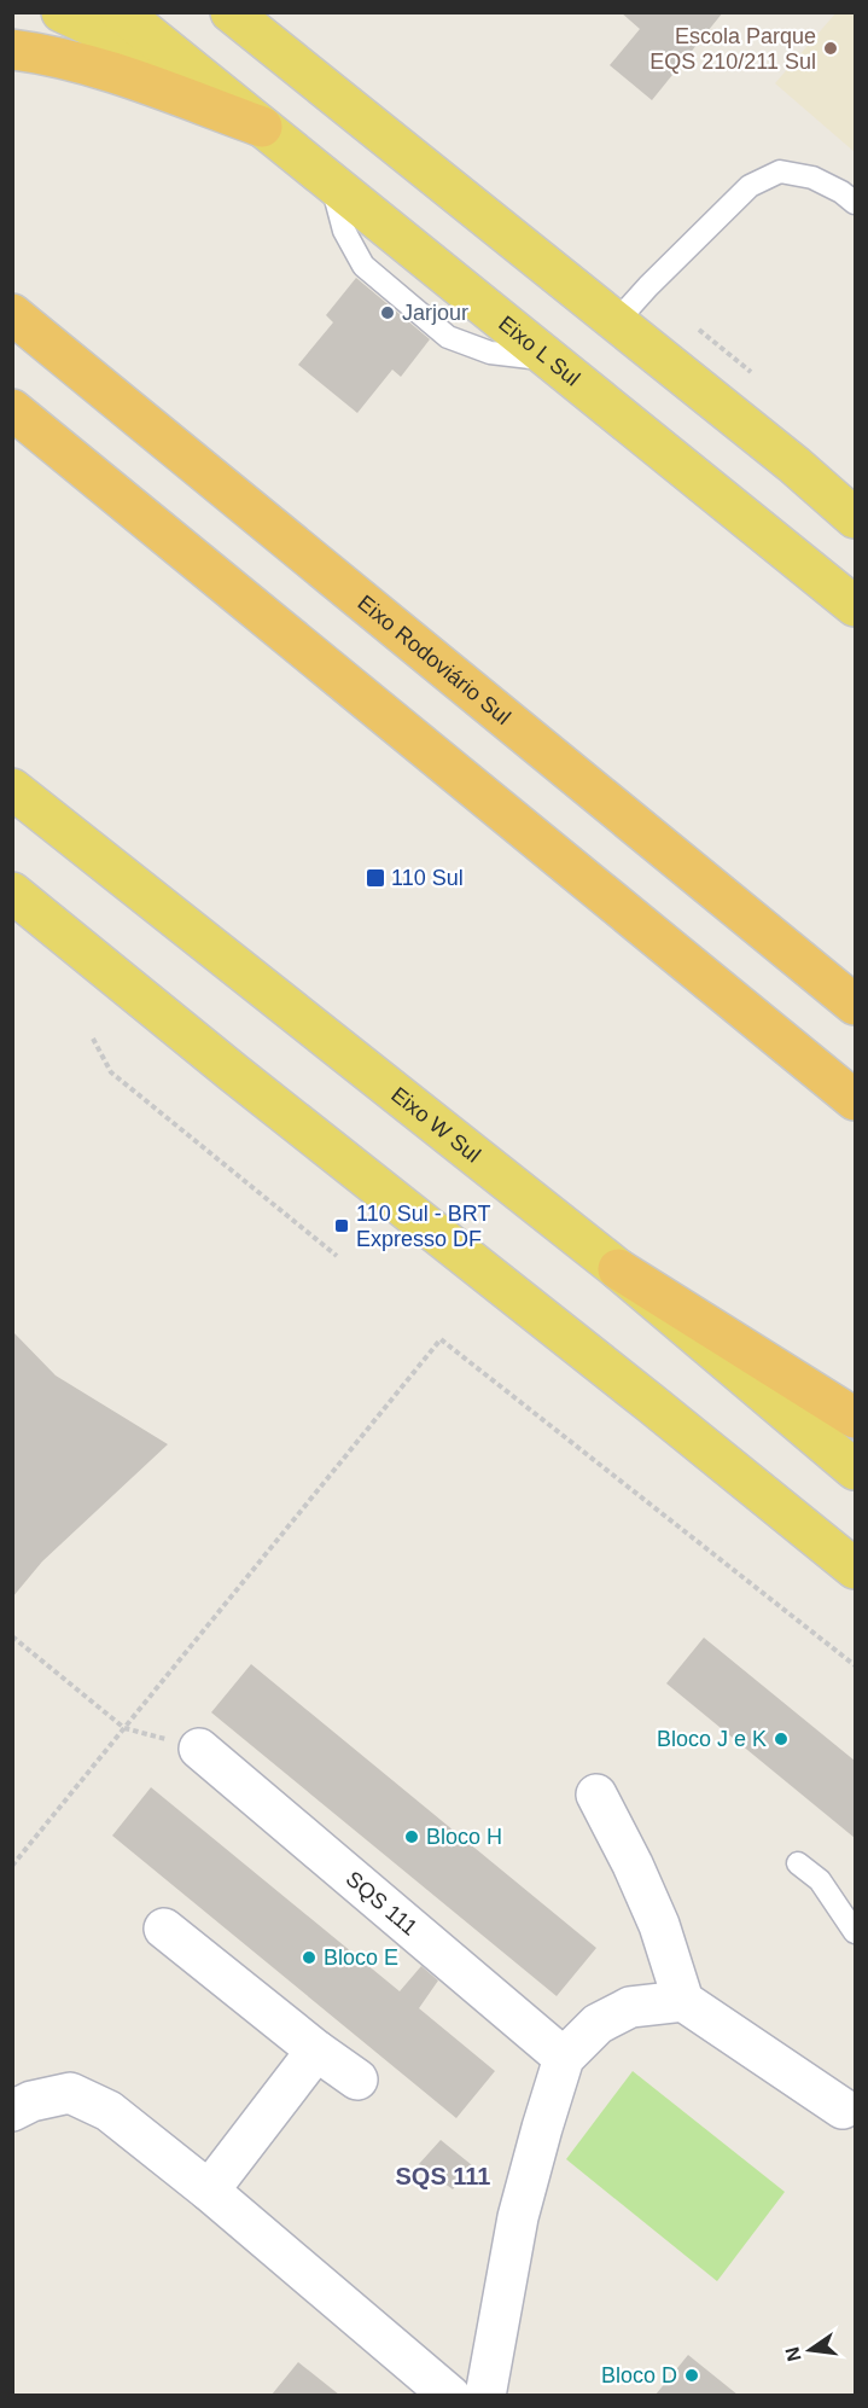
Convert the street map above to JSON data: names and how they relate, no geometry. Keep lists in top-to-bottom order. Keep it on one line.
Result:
{"streets":{"highway":["Eixo Rodoviário Sul"],"main road":["Eixo L Sul","Eixo W Sul"],"street":["SQS 111"]},"districts":["SQS 111"],"places":{"other":["Escola Parque EQS 210/211 Sul","Jarjour","Bloco J e K","Bloco H","Bloco E","Bloco D"],"transit":["110 Sul","110 Sul - BRT Expresso DF"]},"north":"left"}
